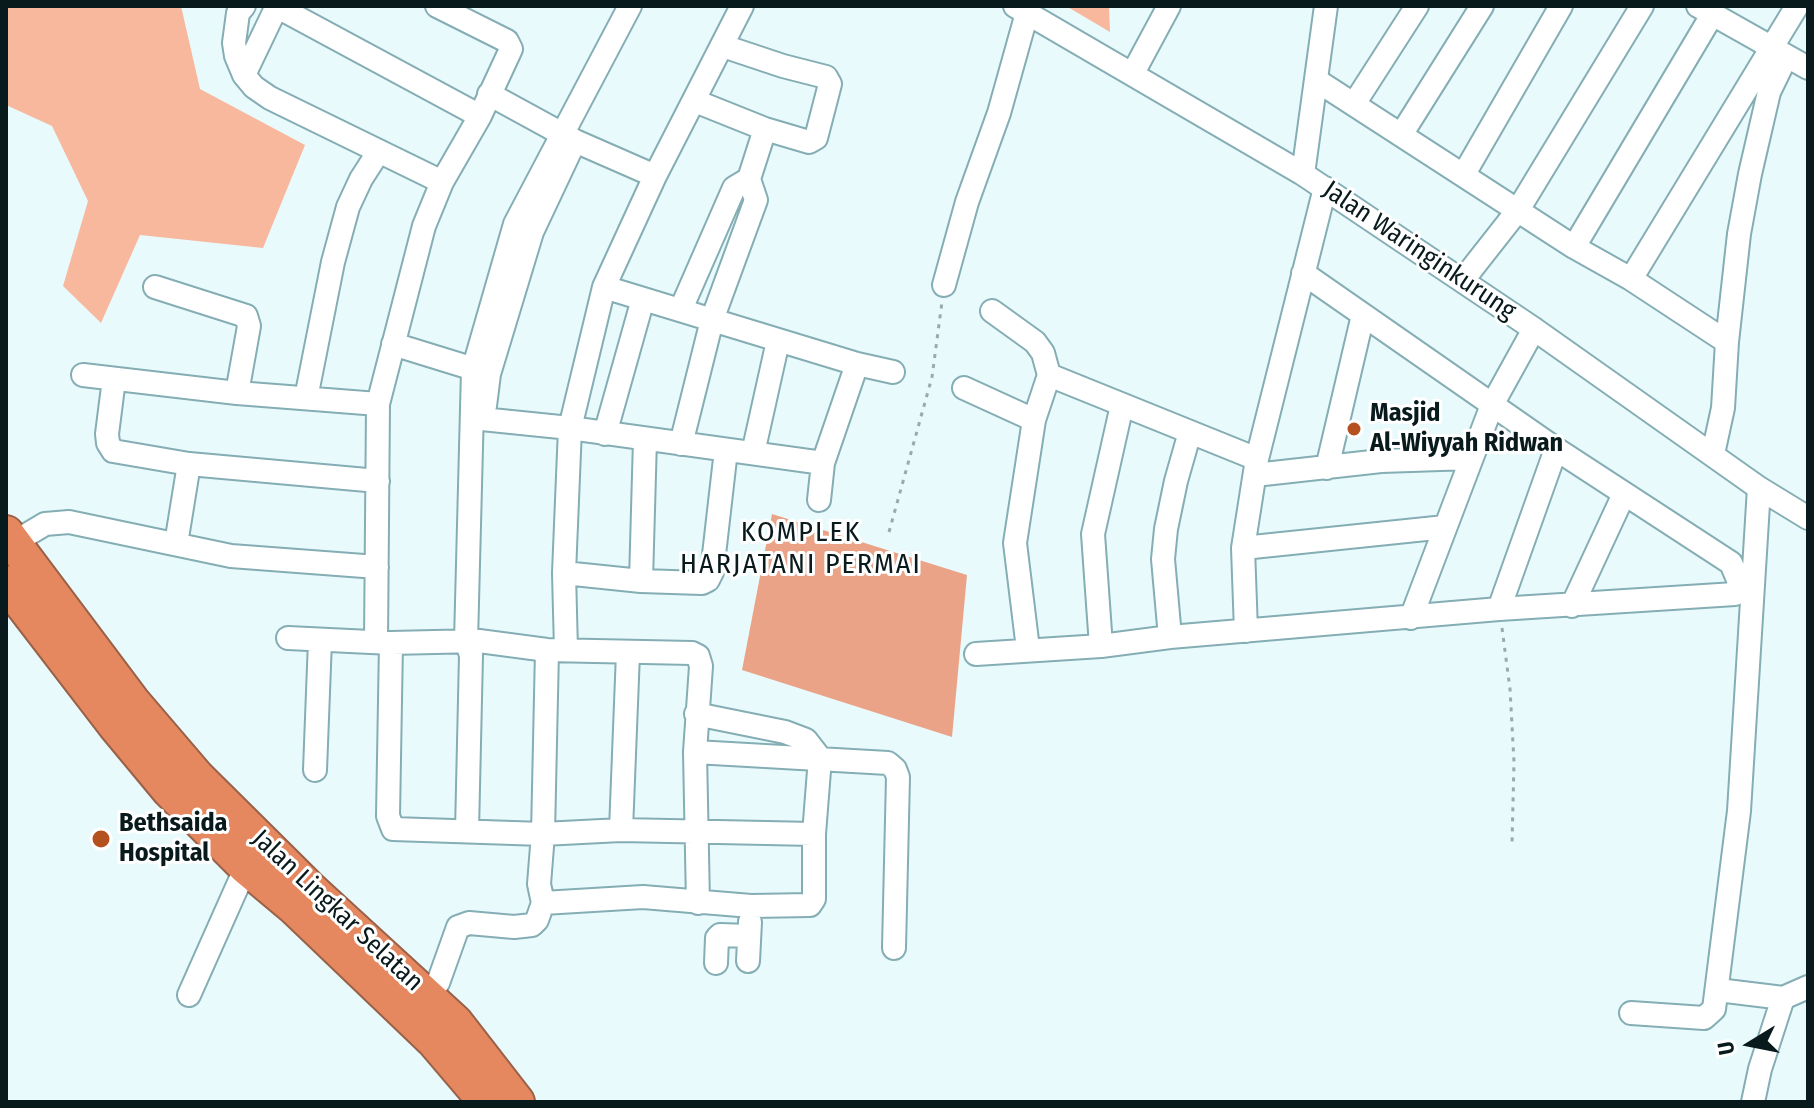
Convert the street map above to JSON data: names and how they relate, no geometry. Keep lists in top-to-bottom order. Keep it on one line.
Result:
{"streets":{"highway":["Jalan Lingkar Selatan"],"street":["Jalan Waringinkurung"]},"districts":["KOMPLEK HARJATANI PERMAI"],"places":["Masjid Al-Wiyyah Ridwan","Bethsaida Hospital"],"north":"left"}
